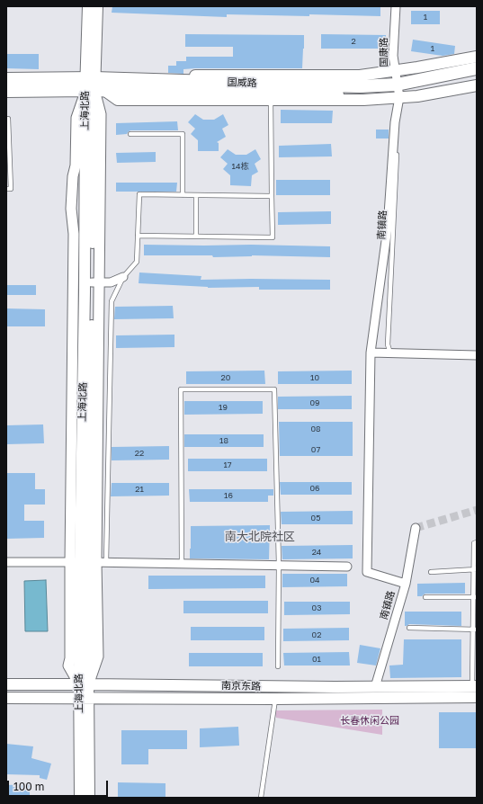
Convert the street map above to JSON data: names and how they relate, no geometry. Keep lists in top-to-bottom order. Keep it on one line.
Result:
{"streets":{"main road":["国威路","上海北路","南京东路"],"street":["国康路","南镇路"]},"crossings":[["国康路","国威路"],["国康路","南镇路"],["国威路","上海北路"],["国威路","南镇路"],["上海北路","南京东路"],["南镇路","南京东路"]],"districts":["南大北院社区"],"parks":["长春休闲公园"],"house_numbers":["1","2","1","14栋","20","10","09","19","08","18","07","22","17","06","21","16","05","24","04","03","02","01"],"scale_bar":"100 m"}
